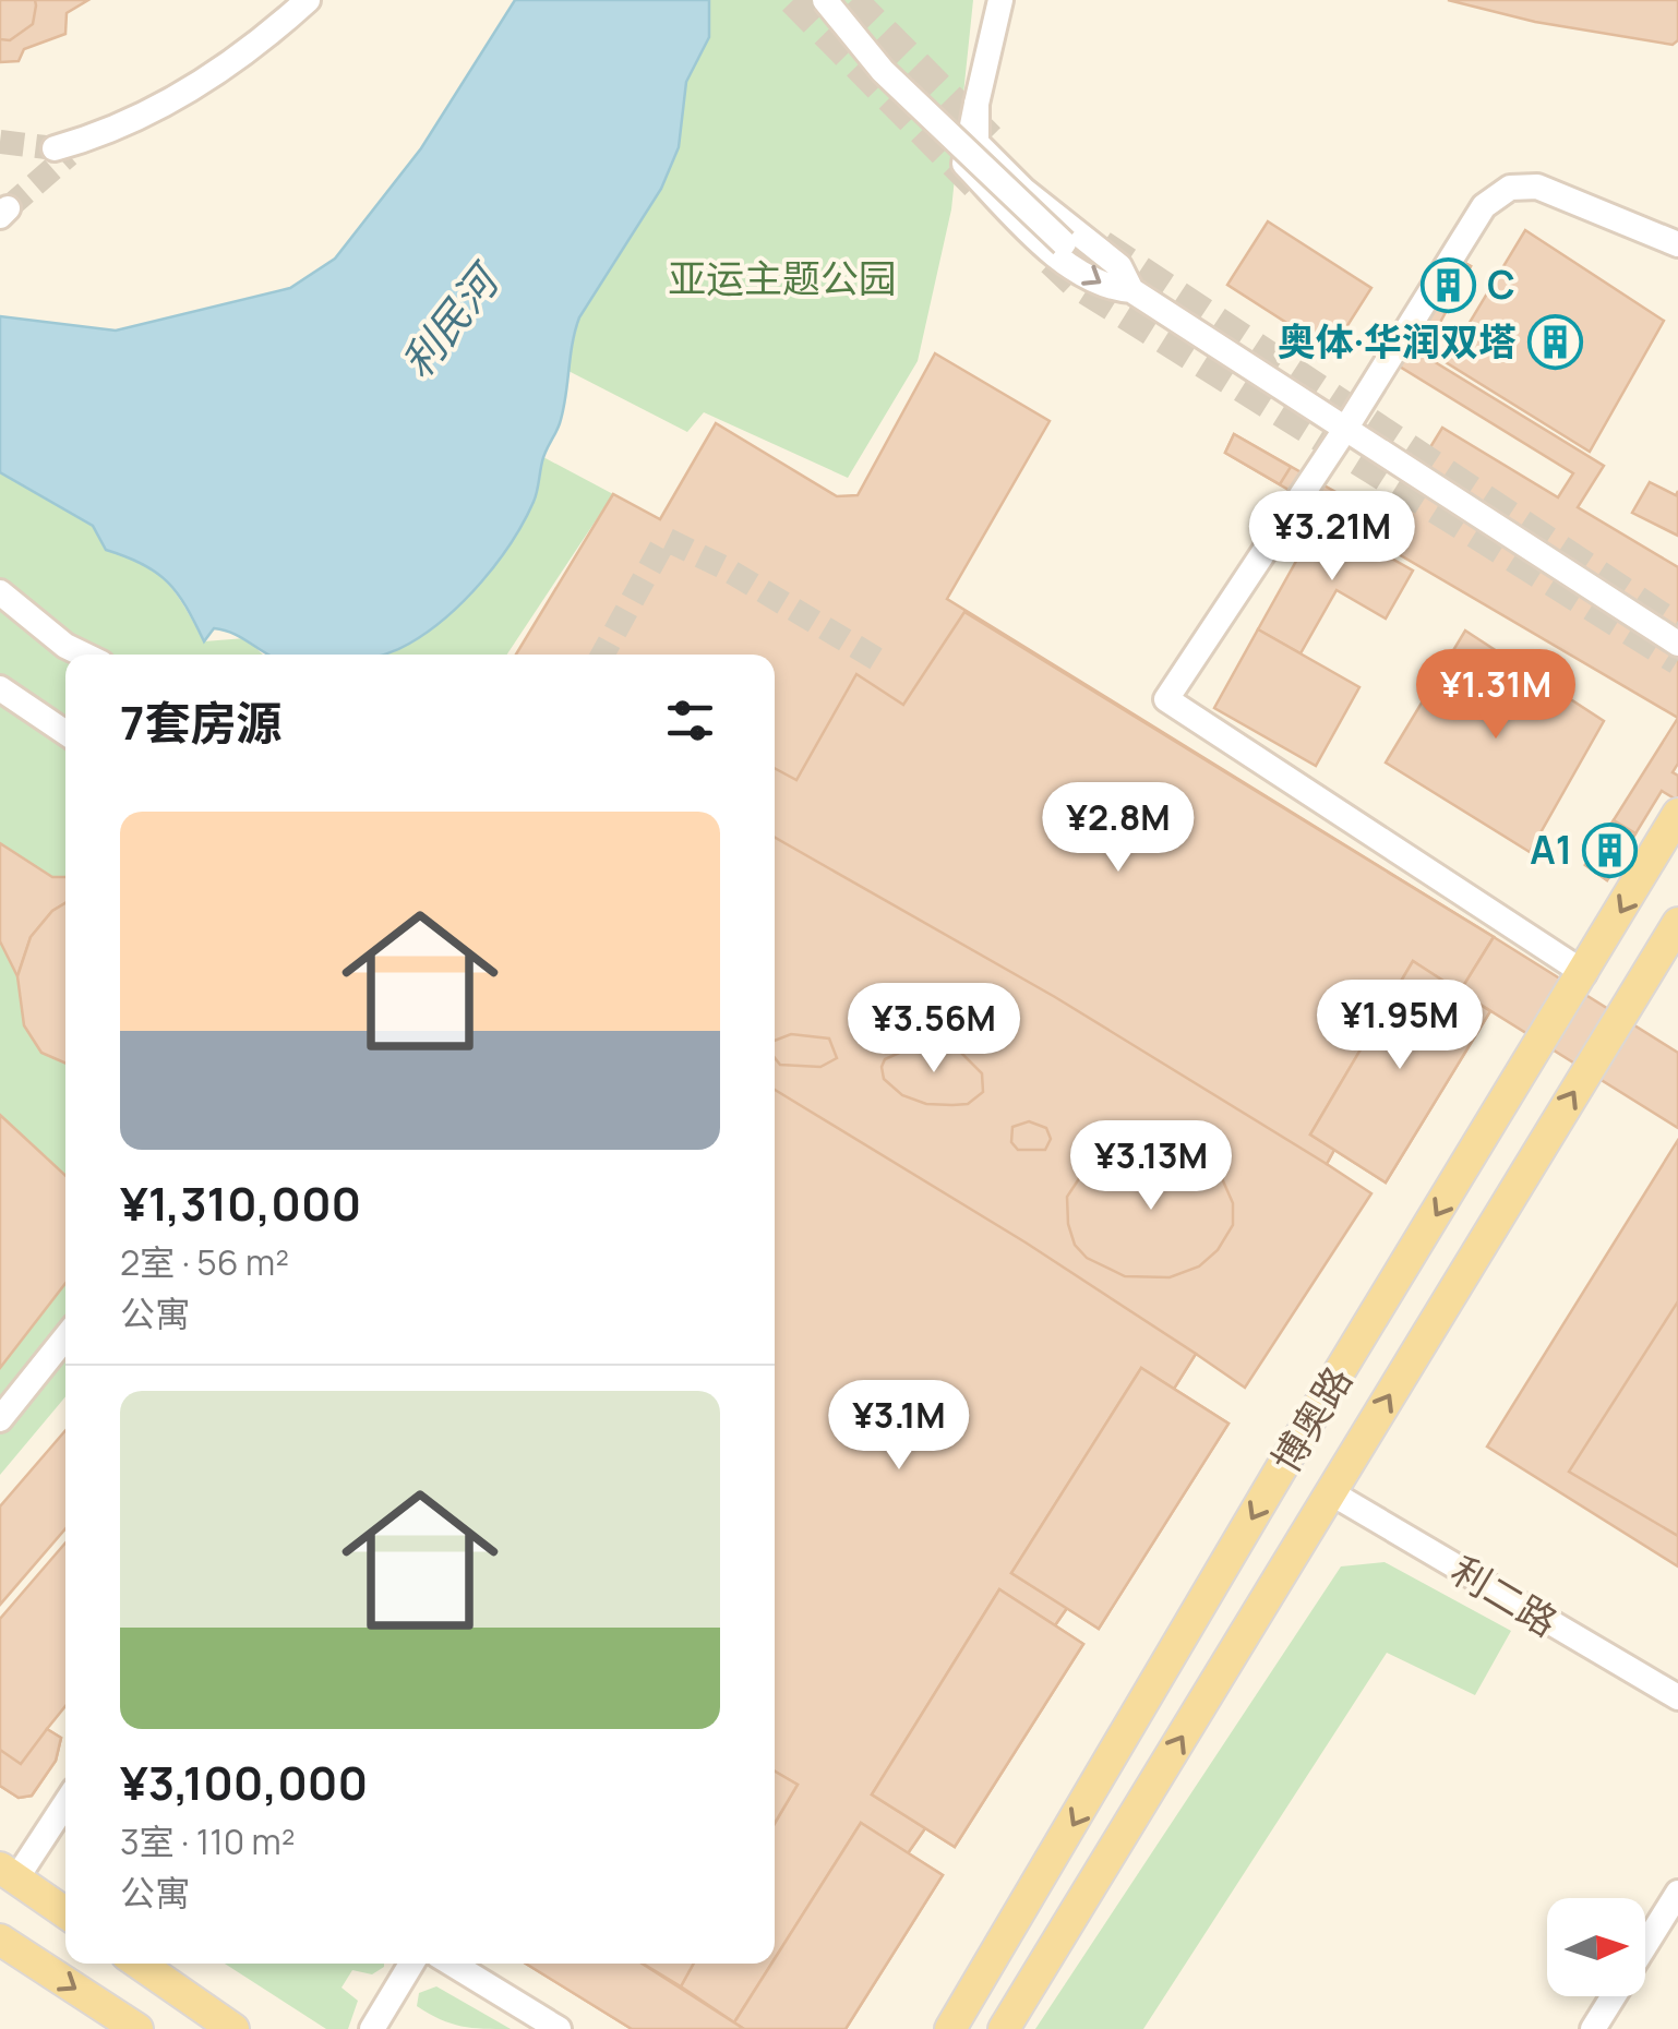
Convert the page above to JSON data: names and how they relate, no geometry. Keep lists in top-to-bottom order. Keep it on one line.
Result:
{"streets":{"main road":["博奥路"],"street":["利二路"]},"crossings":[["博奥路","利二路"]],"water":["利民河"],"parks":["亚运主题公园"],"places":{"building":["C","奥体·华润双塔","A1"]},"north":"right","page":{"price":["¥3.21M","¥1.31M","¥2.8M","¥1.95M","¥3.56M","¥3.13M","¥3.1M"],"heading":"7套房源","list":[{"name":"¥1,310,000","note":"2室 · 56 m² · 公寓"},{"name":"¥3,100,000","note":"3室 · 110 m² · 公寓"}]}}
